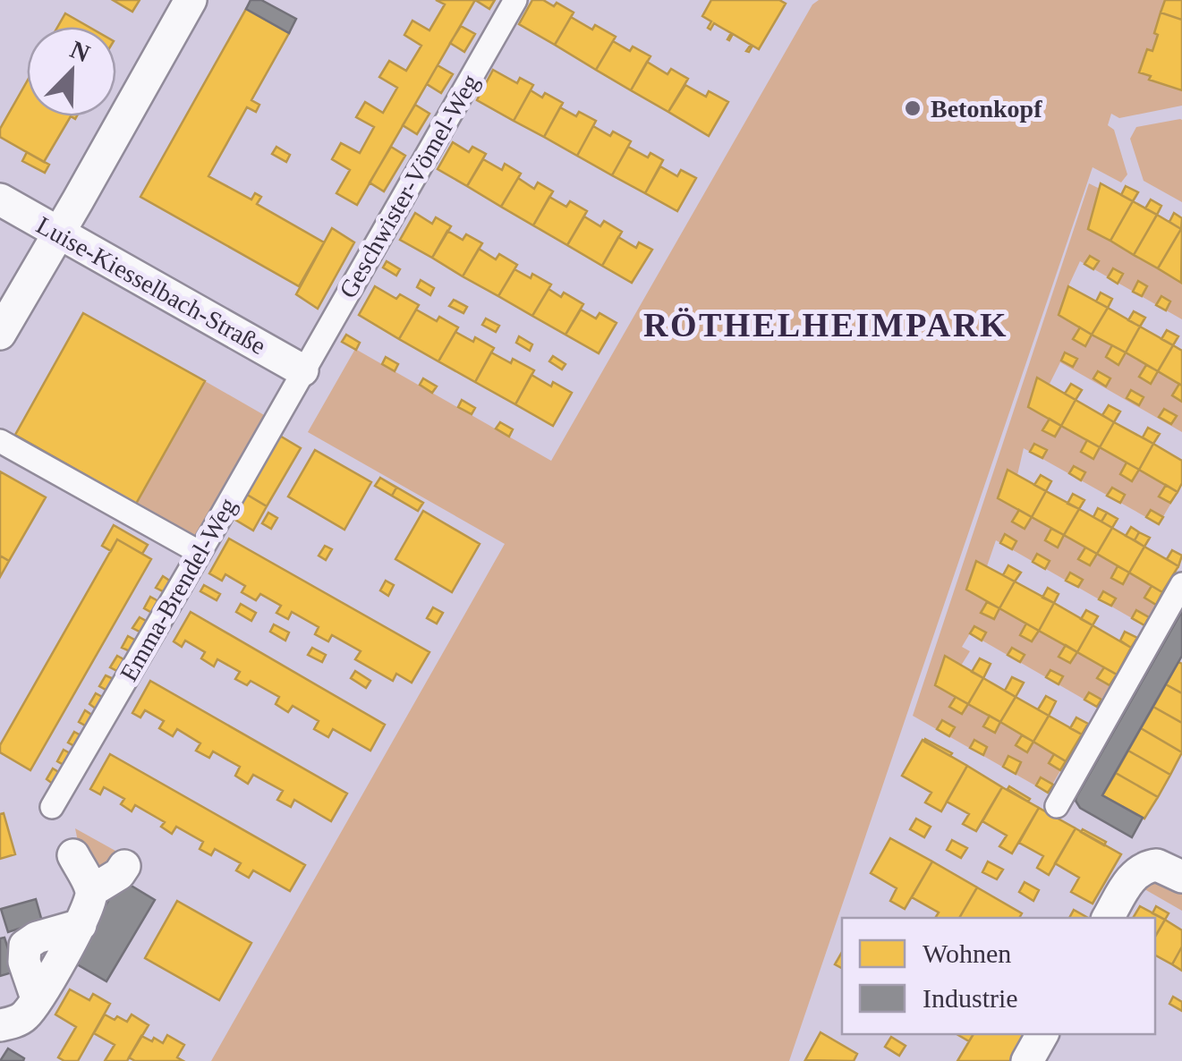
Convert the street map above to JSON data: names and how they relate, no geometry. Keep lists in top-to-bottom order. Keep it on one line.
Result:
{"streets":{"street":["Geschwister-Vömel-Weg","Luise-Kiesselbach-Straße","Emma-Brendel-Weg"]},"crossings":[["Geschwister-Vömel-Weg","Luise-Kiesselbach-Straße"],["Geschwister-Vömel-Weg","Emma-Brendel-Weg"],["Luise-Kiesselbach-Straße","Emma-Brendel-Weg"]],"districts":["RÖTHELHEIMPARK"],"places":["Betonkopf"],"legend":["Wohnen","Industrie"],"north":"top right"}
